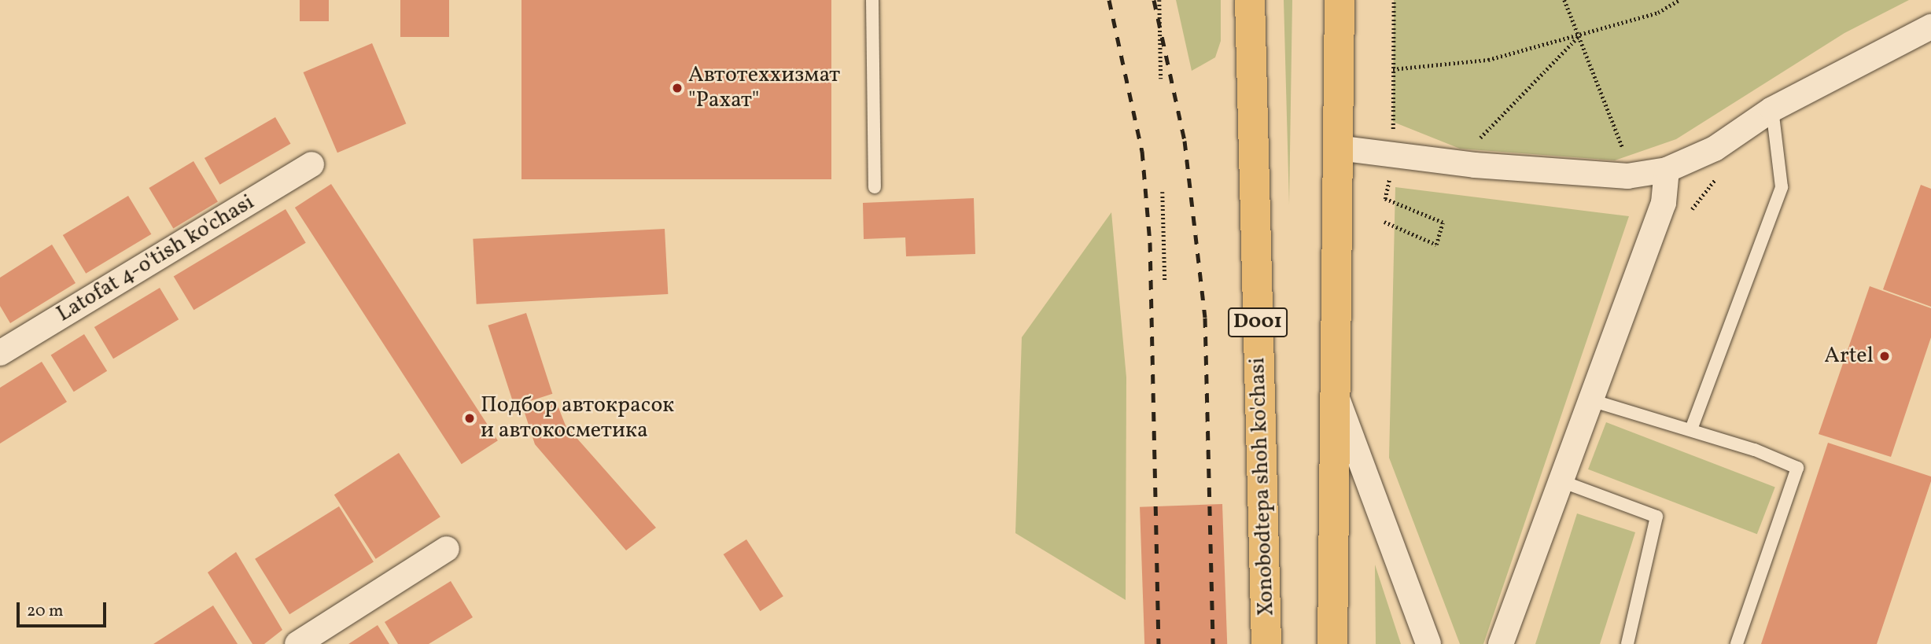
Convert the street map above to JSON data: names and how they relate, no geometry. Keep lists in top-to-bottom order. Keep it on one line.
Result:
{"streets":{"highway":["D001","Xonobodtepa shoh ko'chasi"],"street":["Latofat 4-o'tish ko'chasi"]},"places":["Автотеххизмат \"Рахат\"","Artel","Подбор автокрасок и автокосметика"],"scale_bar":"20 m"}
